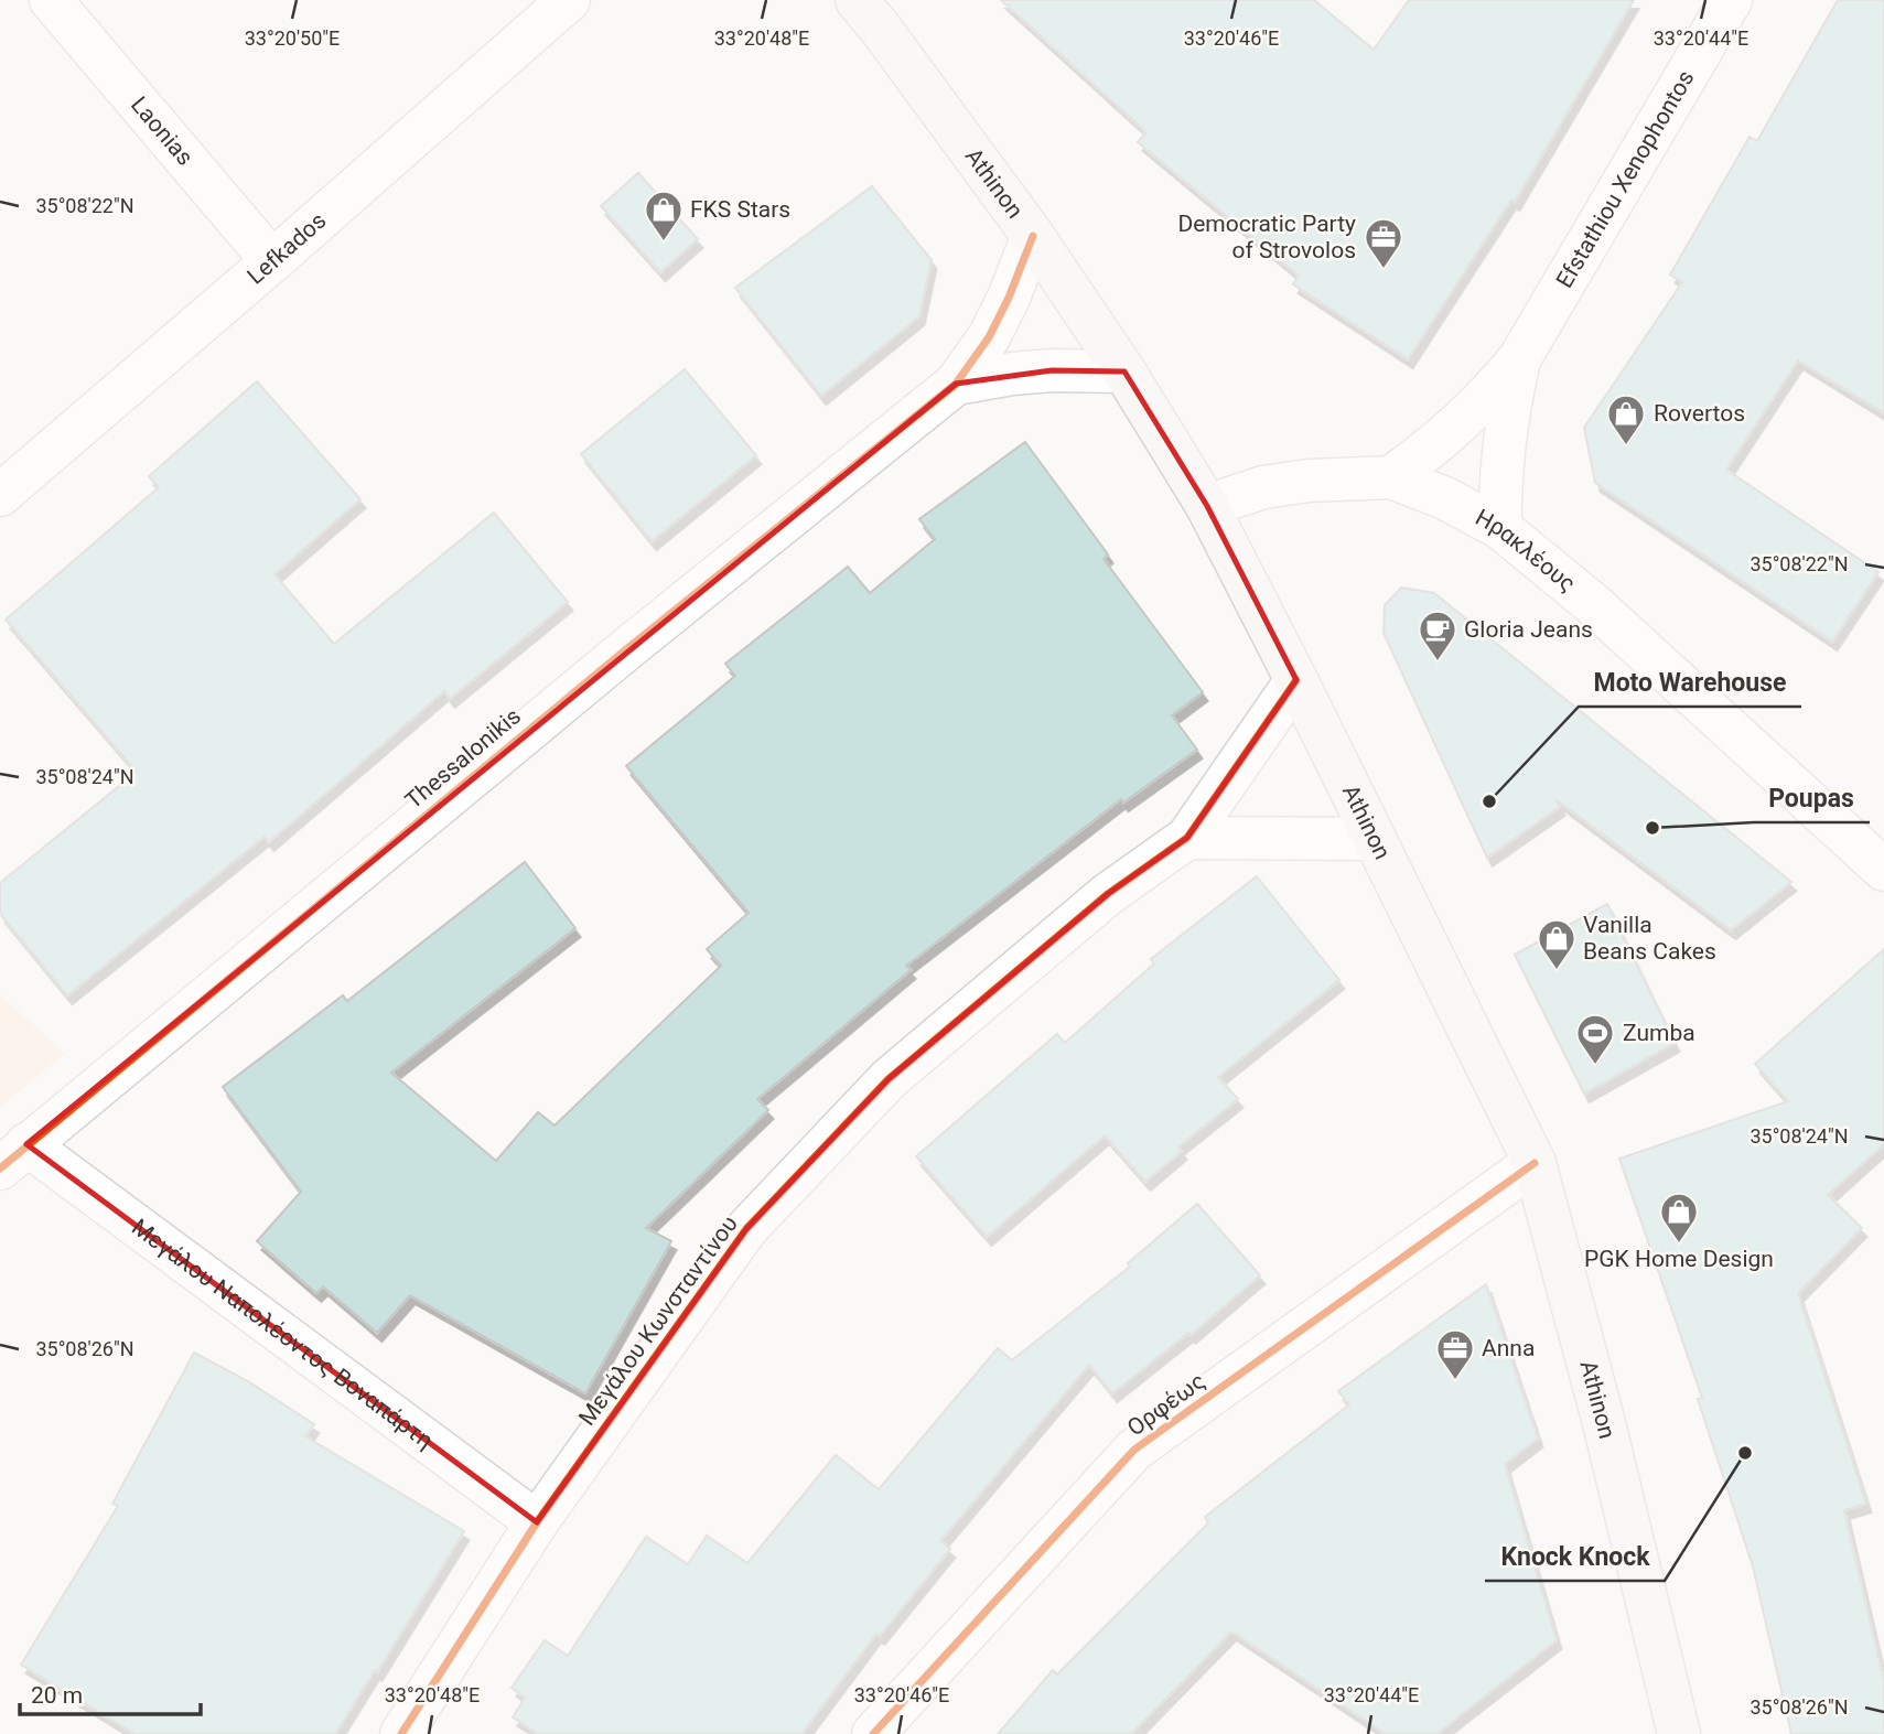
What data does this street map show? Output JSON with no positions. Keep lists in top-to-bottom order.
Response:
{
  "streets": {
    "main road": ["Athinon"],
    "street": [
      "Laonias",
      "Efstathiou Xenophontos",
      "Lefkados",
      "Ηρακλέους",
      "Thessalonikis",
      "Μεγάλου Κωνσταντίνου",
      "Μεγάλου Ναπολέοντος Βοναπάρτη",
      "Ορφέως"
    ]
  },
  "crossings": [
    ["Laonias", "Lefkados"],
    ["Efstathiou Xenophontos", "Ηρακλέους"],
    ["Athinon", "Ηρακλέους"],
    ["Athinon", "Μεγάλου Κωνσταντίνου"],
    ["Athinon", "Ορφέως"],
    ["Thessalonikis", "Μεγάλου Ναπολέοντος Βοναπάρτη"],
    ["Μεγάλου Κωνσταντίνου", "Μεγάλου Ναπολέοντος Βοναπάρτη"]
  ],
  "places": {
    "shop": [
      "FKS Stars",
      "Rovertos",
      "Vanilla Beans Cakes",
      "PGK Home Design"
    ],
    "office": ["Democratic Party of Strovolos", "Anna"],
    "cafe": ["Gloria Jeans"],
    "other": ["Moto Warehouse", "Poupas", "Knock Knock"],
    "sports": ["Zumba"]
  },
  "scale_bar": "20 m",
  "coordinates": [
    "33°20'50\"E",
    "33°20'48\"E",
    "33°20'46\"E",
    "33°20'44\"E",
    "35°08'22\"N",
    "35°08'24\"N",
    "35°08'26\"N"
  ]
}
